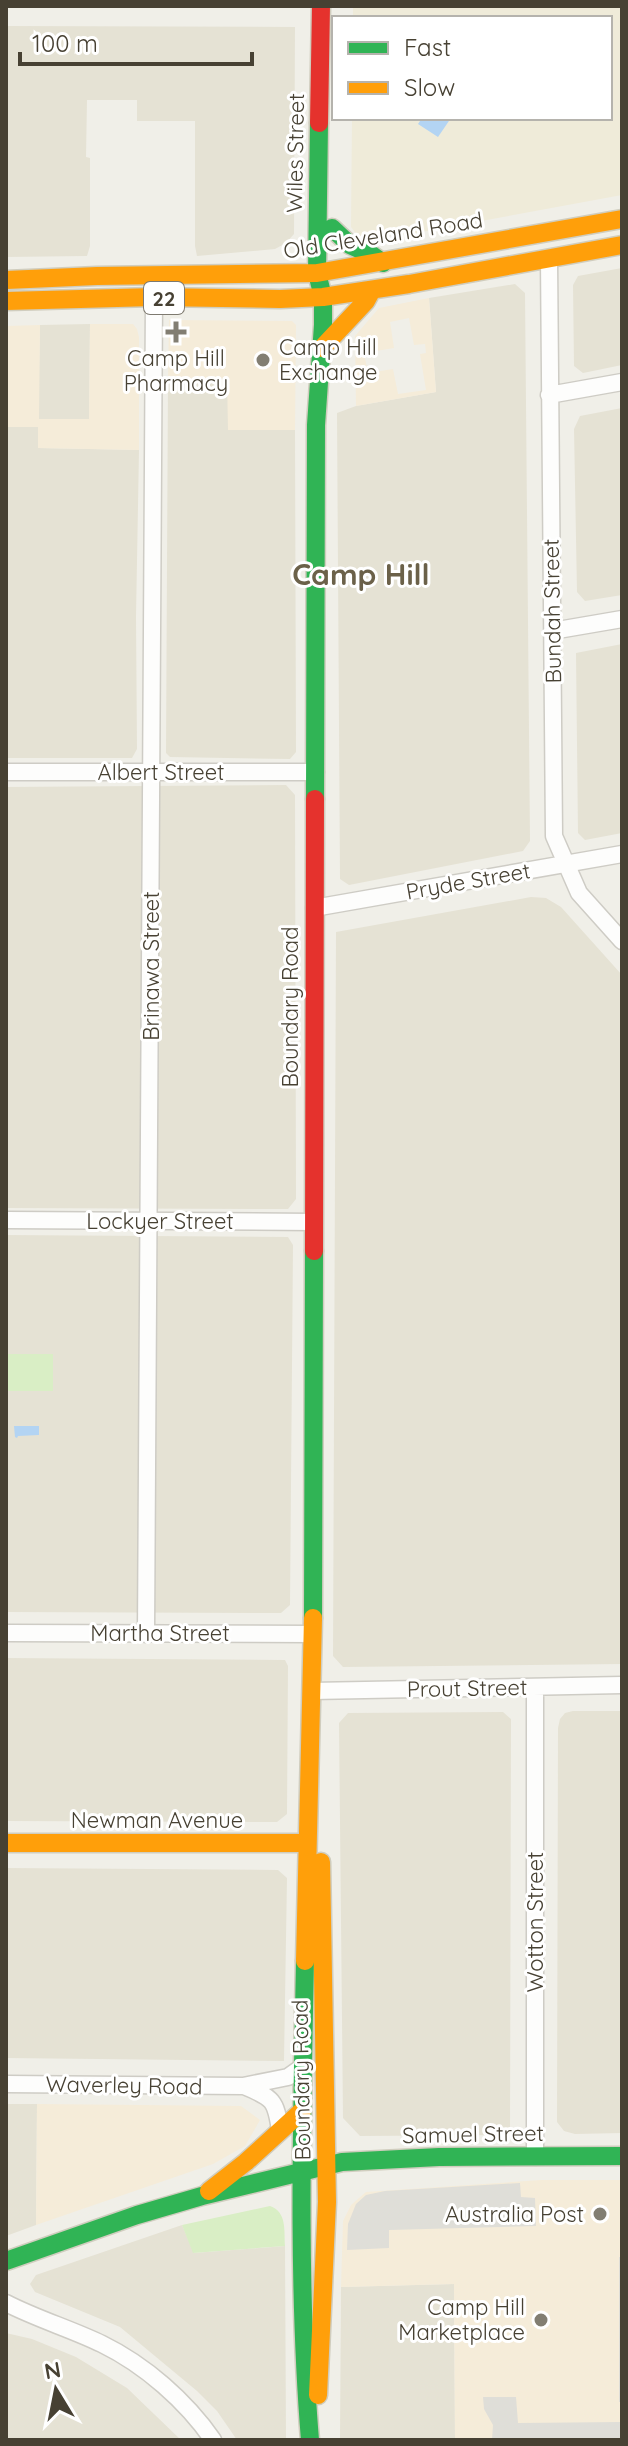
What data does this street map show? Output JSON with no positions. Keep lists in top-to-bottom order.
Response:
{
  "streets": {
    "main road": [
      "Wiles Street",
      "Old Cleveland Road",
      "22",
      "Boundary Road",
      "Newman Avenue",
      "Samuel Street"
    ],
    "street": [
      "Bundah Street",
      "Albert Street",
      "Pryde Street",
      "Brinawa Street",
      "Lockyer Street",
      "Martha Street",
      "Prout Street",
      "Wotton Street",
      "Waverley Road"
    ]
  },
  "crossings": [
    ["Wiles Street", "Old Cleveland Road"],
    ["Wiles Street", "22"],
    ["Wiles Street", "Boundary Road"],
    ["22", "Bundah Street"],
    ["22", "Brinawa Street"],
    ["22", "Boundary Road"],
    ["Bundah Street", "Pryde Street"],
    ["Albert Street", "Brinawa Street"],
    ["Albert Street", "Boundary Road"],
    ["Pryde Street", "Boundary Road"],
    ["Brinawa Street", "Lockyer Street"],
    ["Brinawa Street", "Martha Street"],
    ["Boundary Road", "Lockyer Street"],
    ["Boundary Road", "Martha Street"],
    ["Boundary Road", "Prout Street"],
    ["Boundary Road", "Newman Avenue"],
    ["Boundary Road", "Waverley Road"],
    ["Boundary Road", "Samuel Street"],
    ["Prout Street", "Wotton Street"],
    ["Wotton Street", "Samuel Street"]
  ],
  "districts": ["Camp Hill"],
  "places": {
    "health": ["Camp Hill Pharmacy"],
    "other": ["Camp Hill Exchange", "Australia Post", "Camp Hill Marketplace"]
  },
  "legend": ["Fast", "Slow"],
  "scale_bar": "100 m",
  "north": "top"
}
